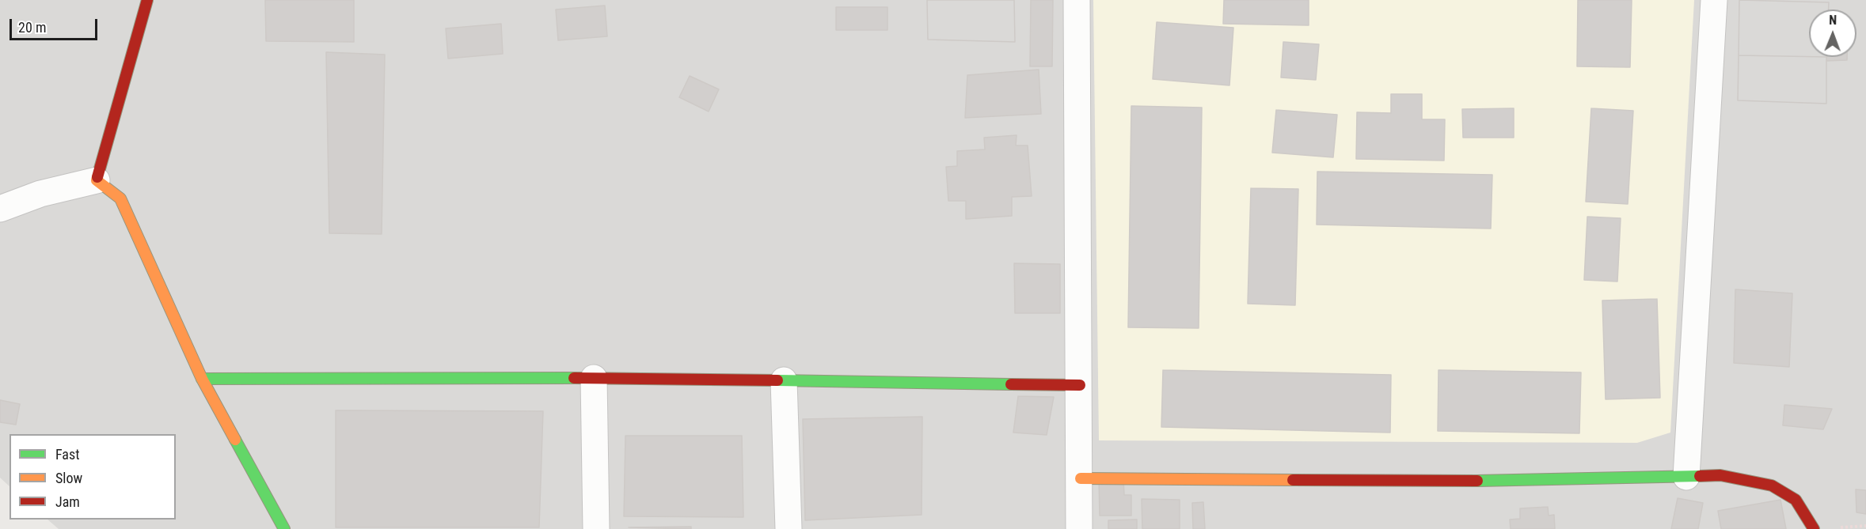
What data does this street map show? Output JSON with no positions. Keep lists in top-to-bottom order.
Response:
{
  "legend": ["Fast", "Slow", "Jam"],
  "scale_bar": "20 m",
  "north": "top"
}
